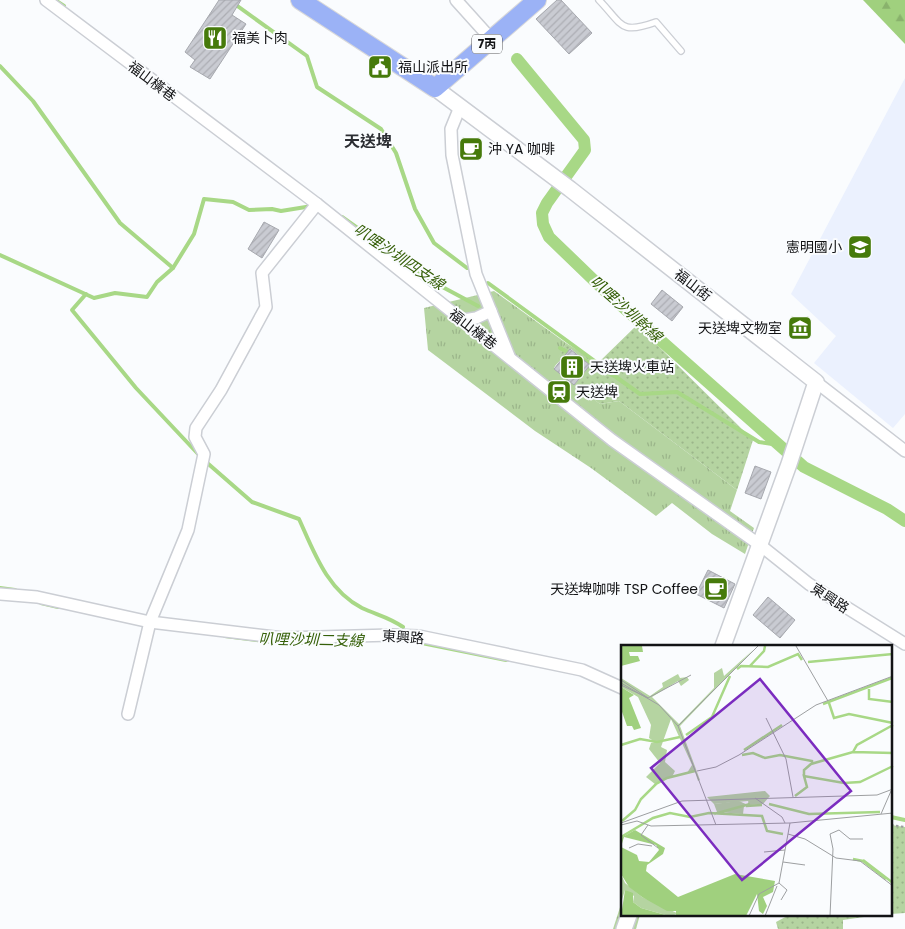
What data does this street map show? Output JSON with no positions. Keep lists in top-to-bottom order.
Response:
{
  "streets": {
    "main road": ["7丙"],
    "street": ["福山橫巷", "福山街", "東興路"]
  },
  "crossings": [
    ["福山橫巷", "東興路"]
  ],
  "districts": ["天送埤"],
  "water": ["叭哩沙圳四支線", "叭哩沙圳幹線", "叭哩沙圳二支線"],
  "places": {
    "restaurant": ["福美卜肉"],
    "public building": ["福山派出所"],
    "cafe": ["沖 YA 咖啡", "天送埤咖啡 TSP Coffee"],
    "school or university": ["憲明國小"],
    "museum": ["天送埤文物室"],
    "building": ["天送埤火車站"],
    "station": ["天送埤"]
  }
}
